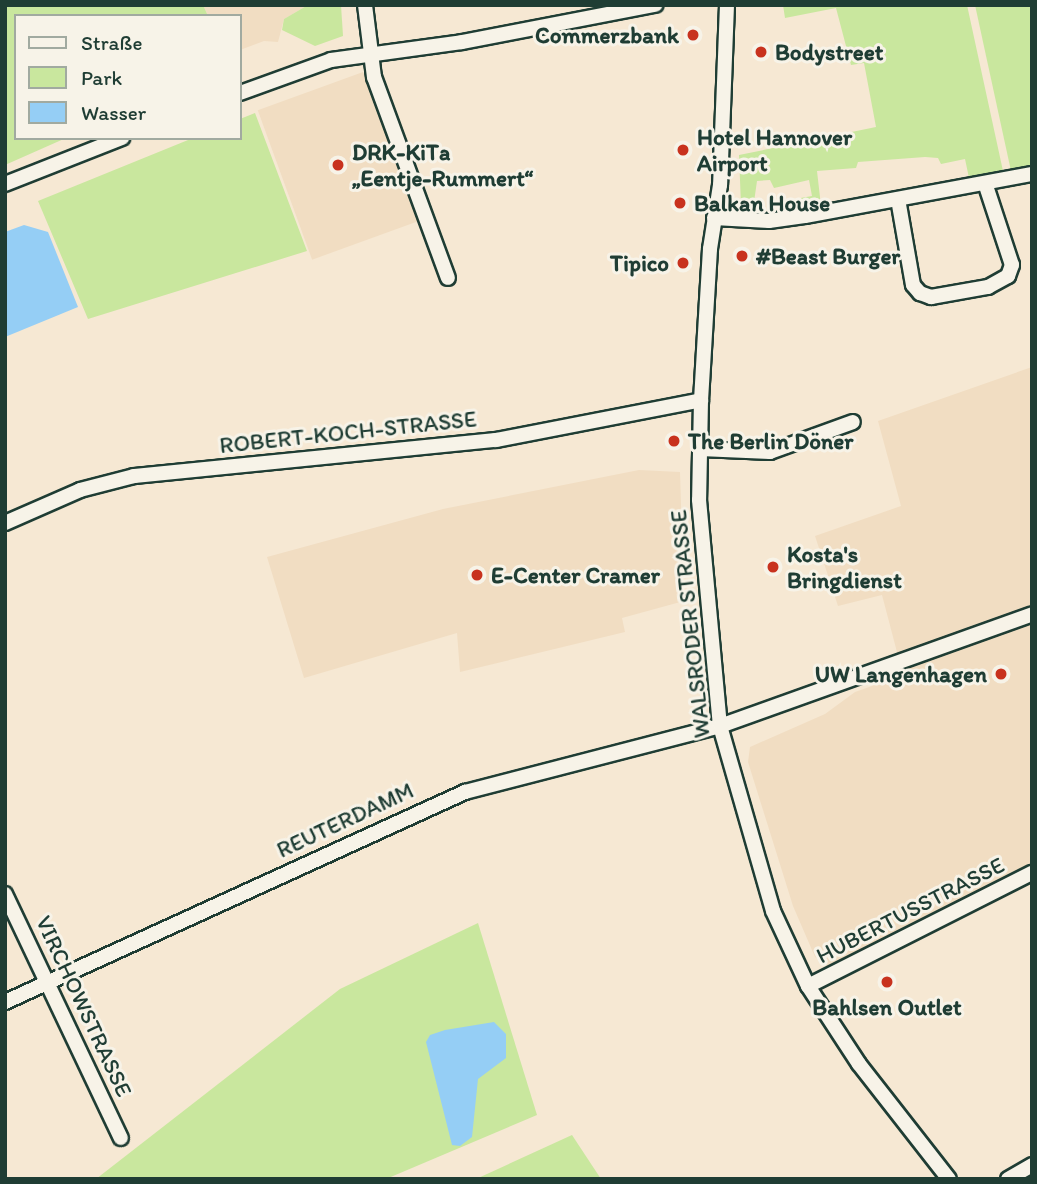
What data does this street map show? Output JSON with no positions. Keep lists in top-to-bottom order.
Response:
{
  "streets": {
    "street": [
      "ROBERT-KOCH-STRASSE",
      "WALSRODER STRASSE",
      "REUTERDAMM",
      "HUBERTUSSTRASSE",
      "VIRCHOWSTRASSE"
    ]
  },
  "crossings": [
    ["ROBERT-KOCH-STRASSE", "WALSRODER STRASSE"],
    ["WALSRODER STRASSE", "REUTERDAMM"],
    ["WALSRODER STRASSE", "HUBERTUSSTRASSE"],
    ["REUTERDAMM", "VIRCHOWSTRASSE"]
  ],
  "places": [
    "Commerzbank",
    "Bodystreet",
    "Hotel Hannover Airport",
    "DRK-KiTa „Eentje-Rummert“",
    "Balkan House",
    "#Beast Burger",
    "Tipico",
    "The Berlin Döner",
    "Kosta's Bringdienst",
    "E-Center Cramer",
    "UW Langenhagen",
    "Bahlsen Outlet"
  ],
  "legend": ["Straße", "Park", "Wasser"]
}
